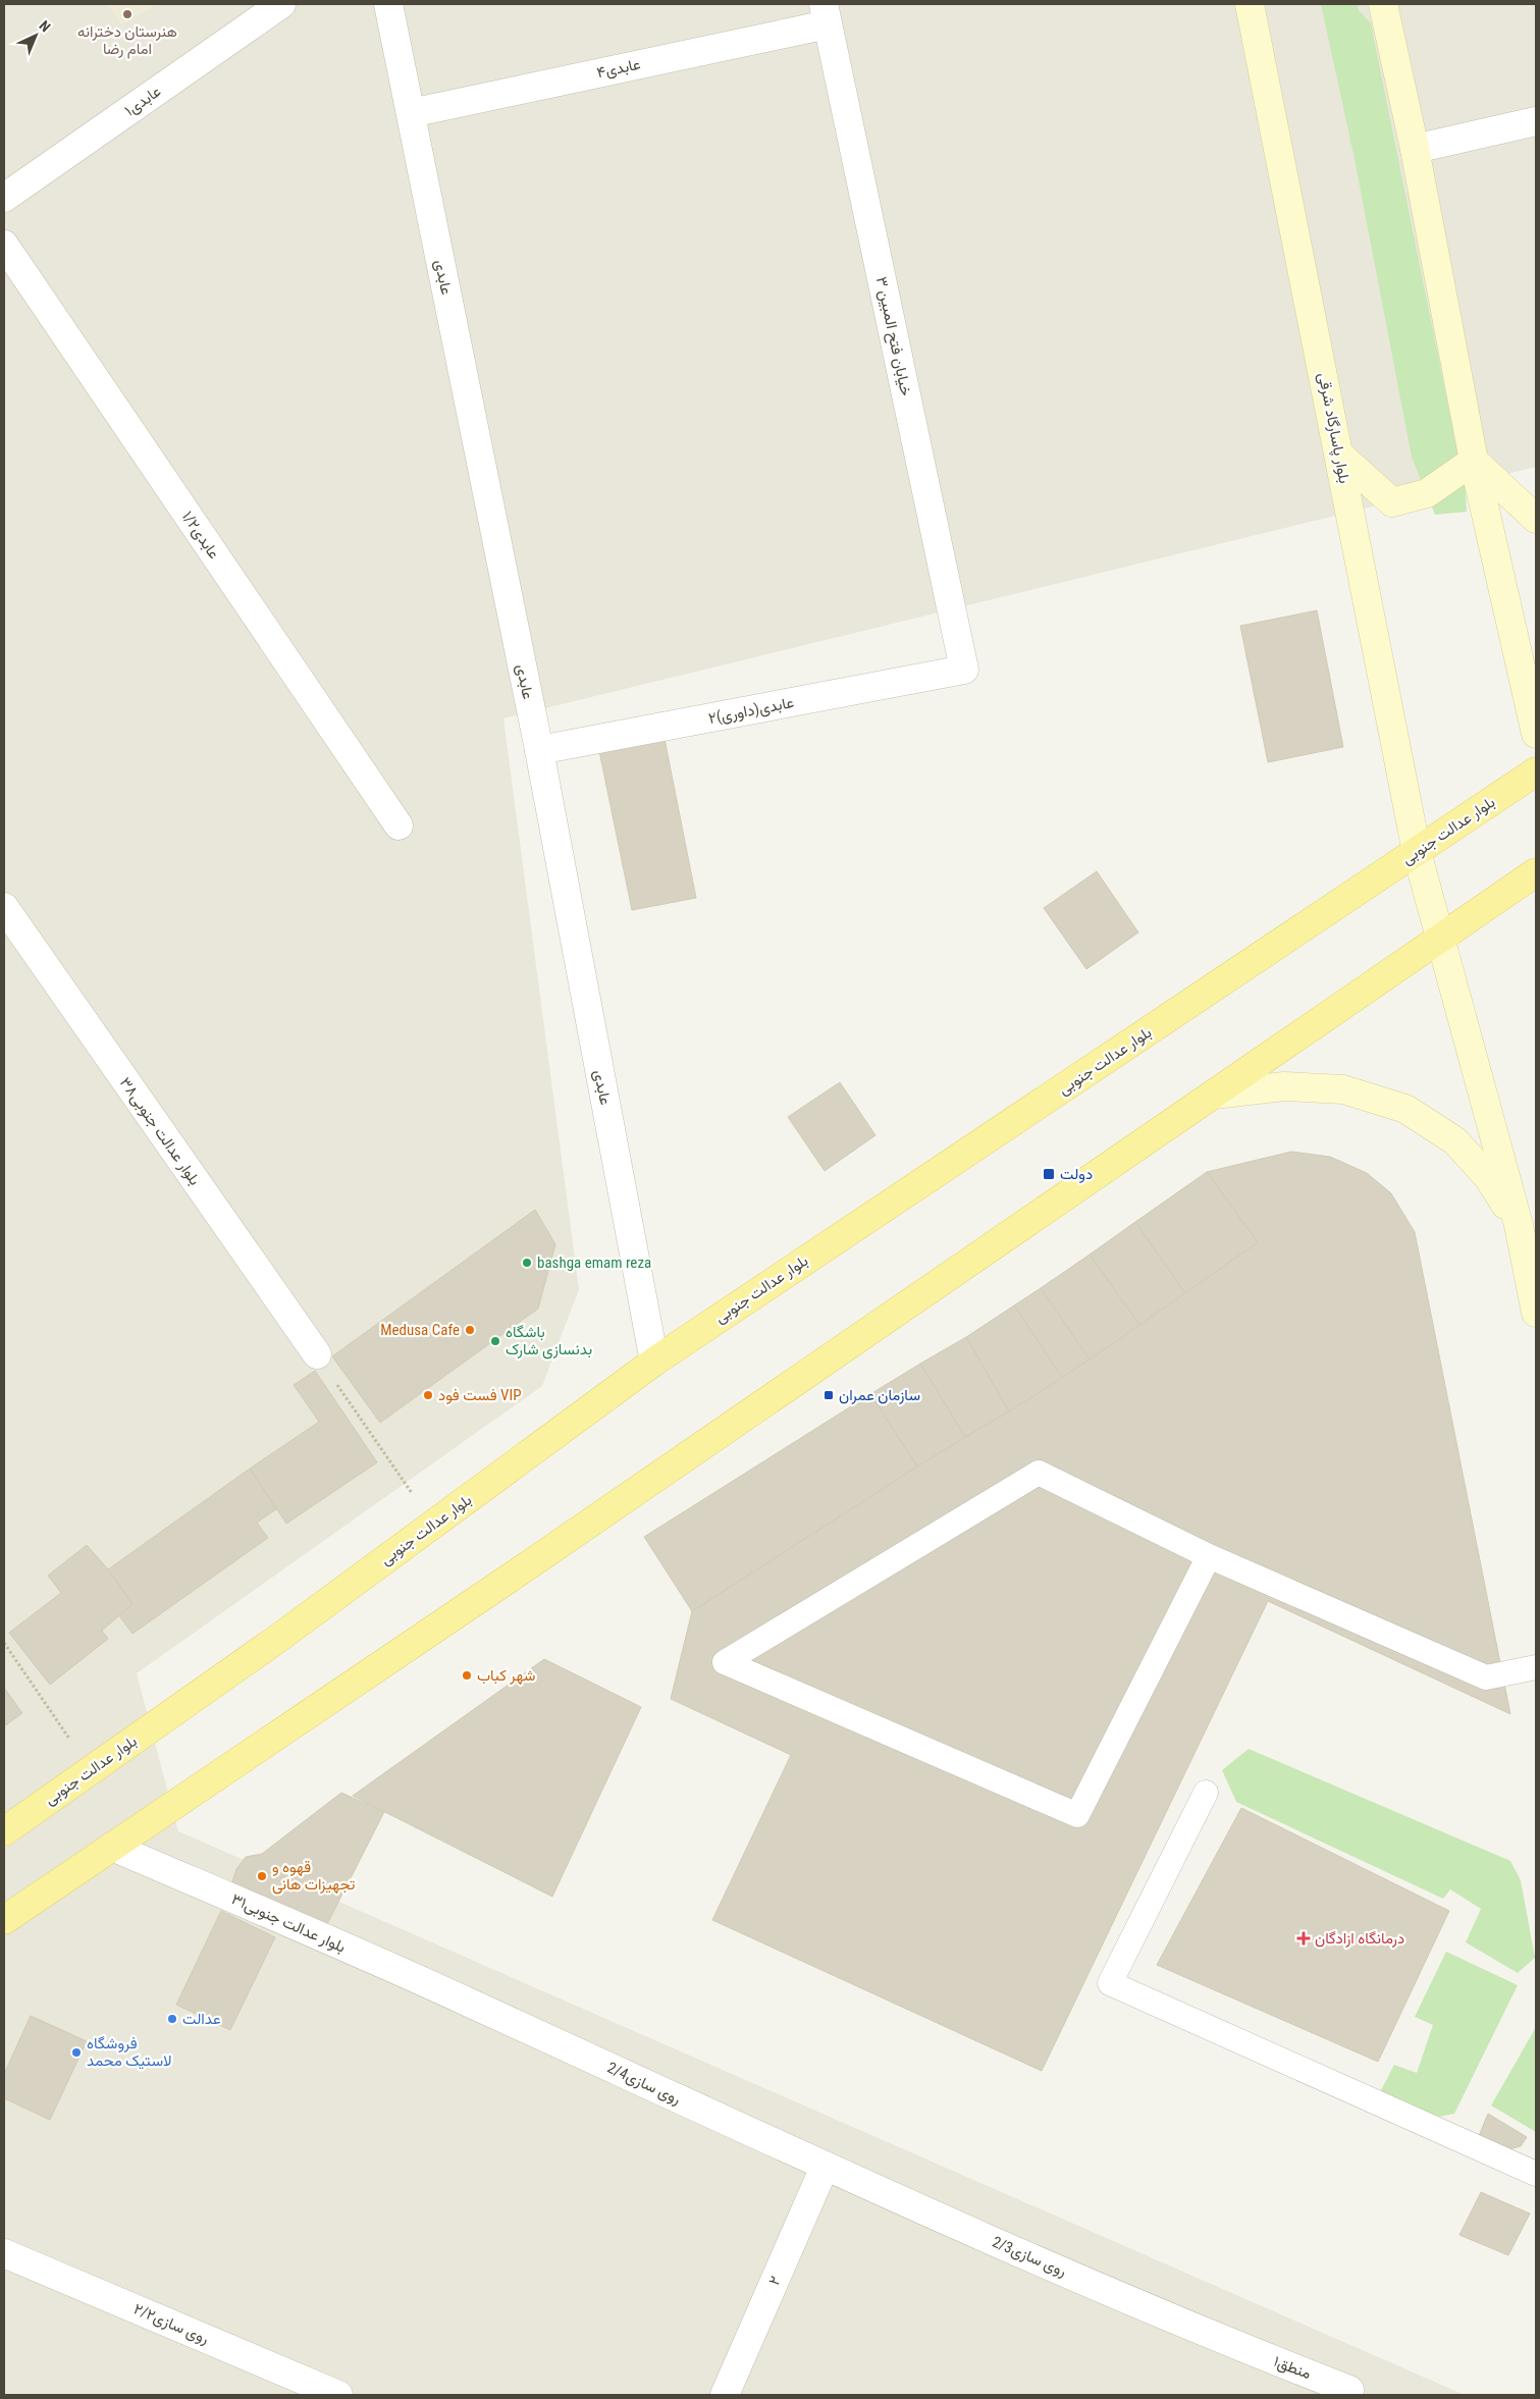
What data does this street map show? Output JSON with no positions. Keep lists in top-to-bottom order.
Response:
{
  "streets": {
    "main road": ["بلوار پاسارگاد شرقی", "بلوار عدالت جنوبی"],
    "street": [
      "عابدی۴",
      "عابدی۱",
      "عابدی",
      "خیابان فتح المبین ۳",
      "عابدی۱/۲",
      "۲عابدی(داوری)",
      "بلوار عدالت جنوبی۳۸",
      "بلوار عدالت جنوبی۳۱",
      "روی سازی2/4",
      "روی سازی2/3",
      "۲",
      "روی سازی۲/۲",
      "منطق۱"
    ]
  },
  "crossings": [
    ["عابدی۴", "عابدی"],
    ["عابدی۴", "خیابان فتح المبین ۳"],
    ["عابدی", "۲عابدی(داوری)"],
    ["عابدی", "بلوار عدالت جنوبی"],
    ["خیابان فتح المبین ۳", "۲عابدی(داوری)"],
    ["بلوار پاسارگاد شرقی", "بلوار عدالت جنوبی"],
    ["بلوار عدالت جنوبی۳۱", "روی سازی2/4"],
    ["روی سازی2/4", "روی سازی2/3"],
    ["روی سازی2/4", "۲"],
    ["روی سازی2/3", "۲"],
    ["روی سازی2/3", "منطق۱"]
  ],
  "places": {
    "other": [
      "هنرستان دخترانه امام رضا",
      "bashga emam reza",
      "Medusa Cafe",
      "باشگاه بدنسازی شارک",
      "فست فود VIP",
      "شهر کباب",
      "قهوه و تجهیزات هانی",
      "عدالت",
      "فروشگاه لاستیک محمد"
    ],
    "transit": ["دولت", "سازمان عمران"],
    "health": ["درمانگاه ازادگان"]
  },
  "north": "top right"
}
